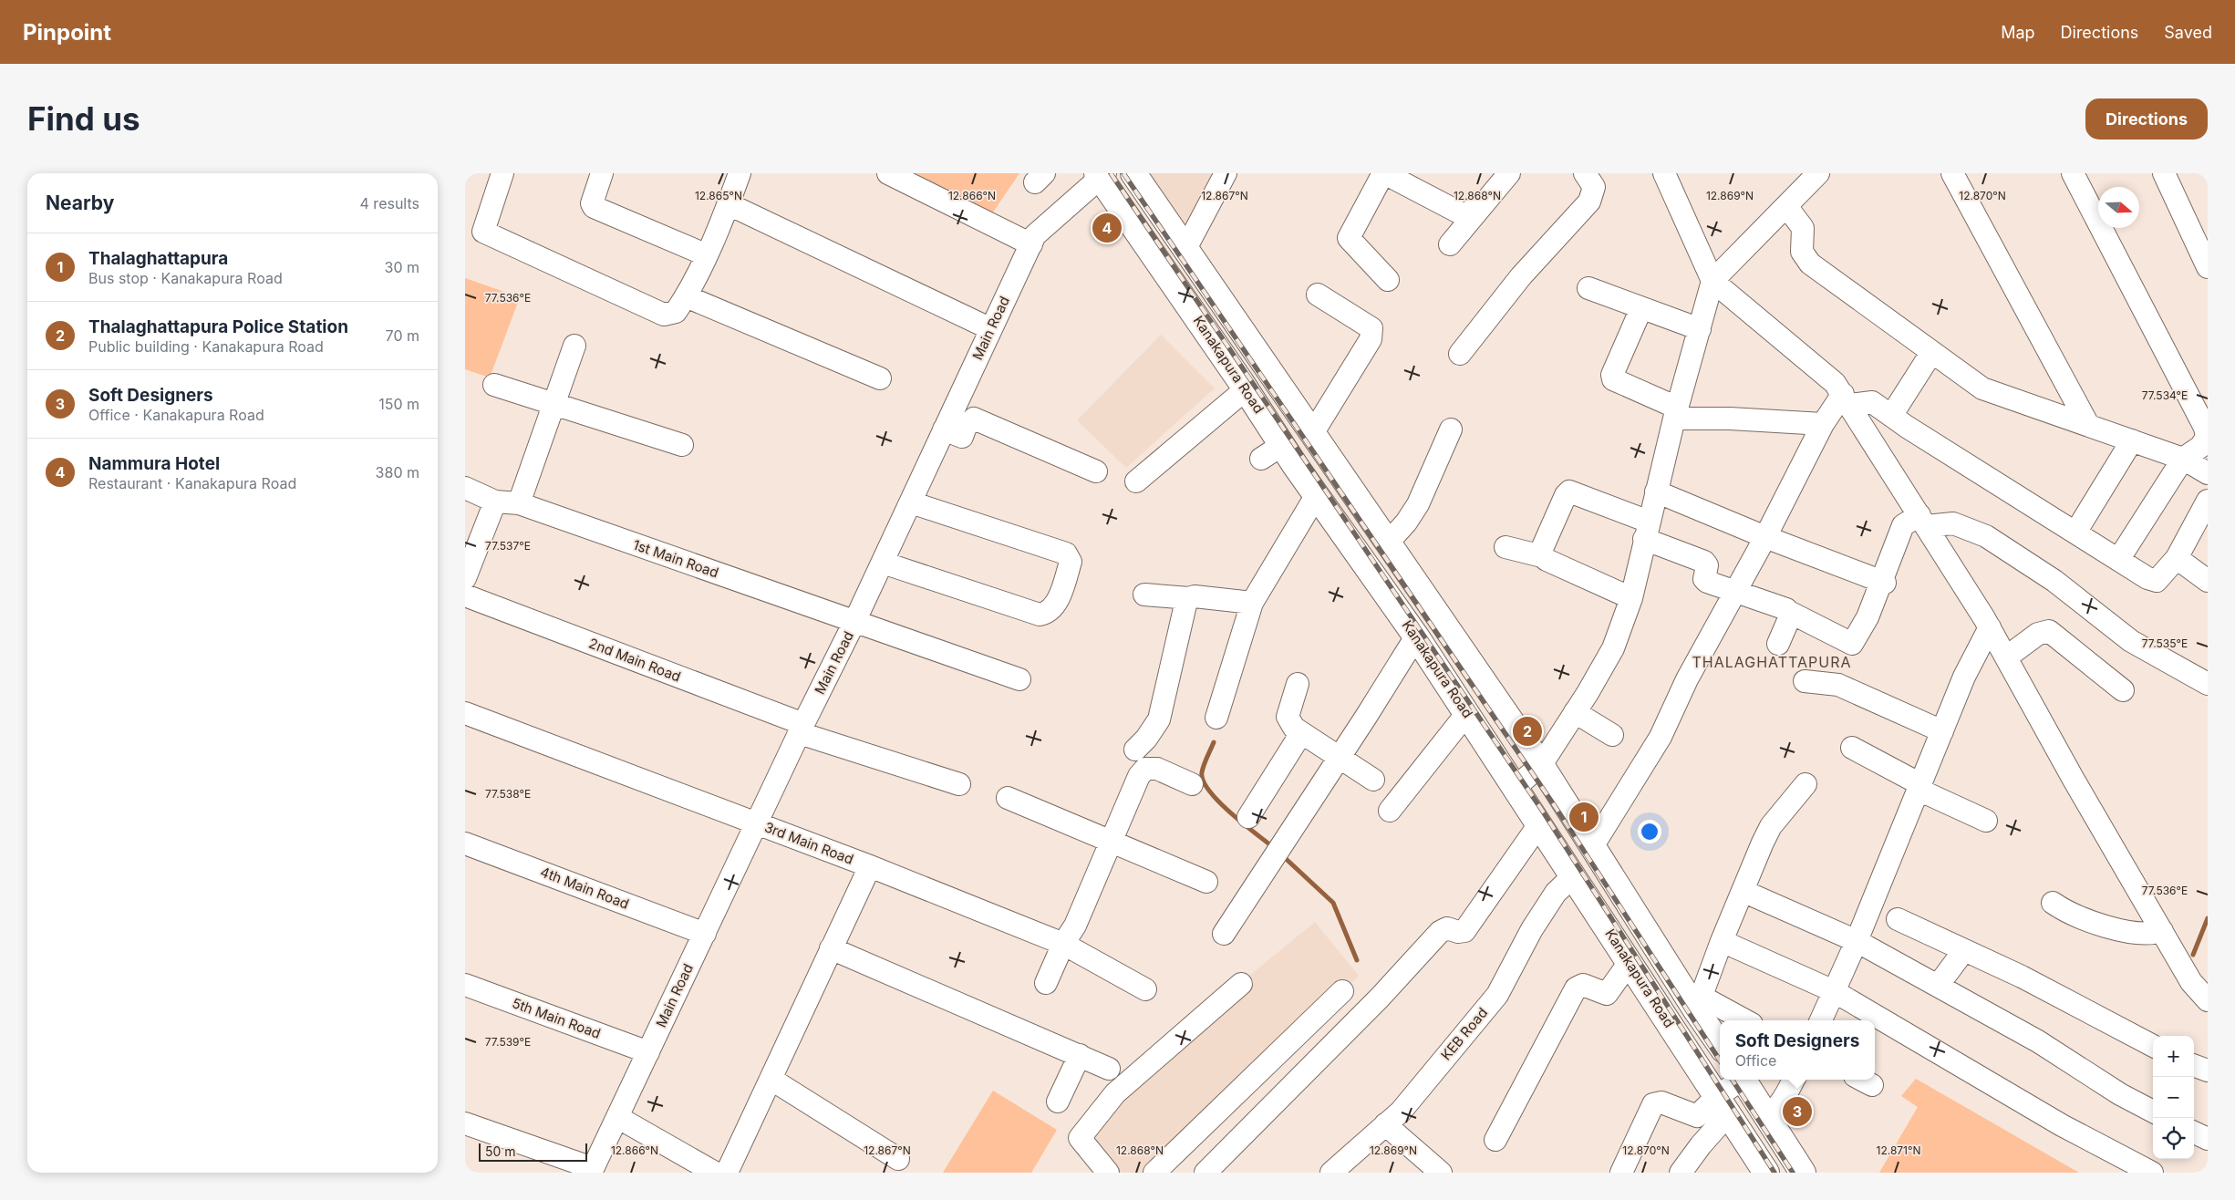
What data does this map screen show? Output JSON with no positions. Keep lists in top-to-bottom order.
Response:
{
  "streets": {
    "highway": ["Kanakapura Road"],
    "street": [
      "Main Road",
      "1st Main Road",
      "2nd Main Road",
      "3rd Main Road",
      "4th Main Road",
      "5th Main Road",
      "KEB Road"
    ]
  },
  "crossings": [
    ["Main Road", "Kanakapura Road"],
    ["Main Road", "1st Main Road"],
    ["Main Road", "2nd Main Road"],
    ["Main Road", "3rd Main Road"],
    ["Main Road", "4th Main Road"],
    ["Main Road", "5th Main Road"],
    ["Kanakapura Road", "KEB Road"]
  ],
  "districts": ["THALAGHATTAPURA"],
  "scale_bar": "50 m",
  "north": "right",
  "page": {
    "header": "Pinpoint",
    "nav": ["Map", "Directions", "Saved"],
    "buttons": "Directions",
    "title": "Find us",
    "heading": ["Nearby", "4 results"],
    "pins": [
      "4",
      "2",
      "1",
      "3"
    ],
    "list": [
      {
        "mark": "1",
        "name": "Thalaghattapura",
        "note": "Bus stop · Kanakapura Road",
        "value": "30 m"
      },
      {
        "mark": "2",
        "name": "Thalaghattapura Police Station",
        "note": "Public building · Kanakapura Road",
        "value": "70 m"
      },
      {
        "mark": "3",
        "name": "Soft Designers",
        "note": "Office · Kanakapura Road",
        "value": "150 m"
      },
      {
        "mark": "4",
        "name": "Nammura Hotel",
        "note": "Restaurant · Kanakapura Road",
        "value": "380 m"
      }
    ],
    "popup": ["Soft Designers", "Office"],
    "map_buttons": ["+", "−"],
    "scale": "50 m"
  },
  "coordinates": [
    "12.865°N",
    "12.866°N",
    "12.867°N",
    "12.868°N",
    "12.869°N",
    "12.870°N",
    "77.536°E",
    "77.534°E",
    "77.537°E",
    "77.535°E",
    "77.538°E",
    "77.539°E",
    "12.871°N"
  ]
}
